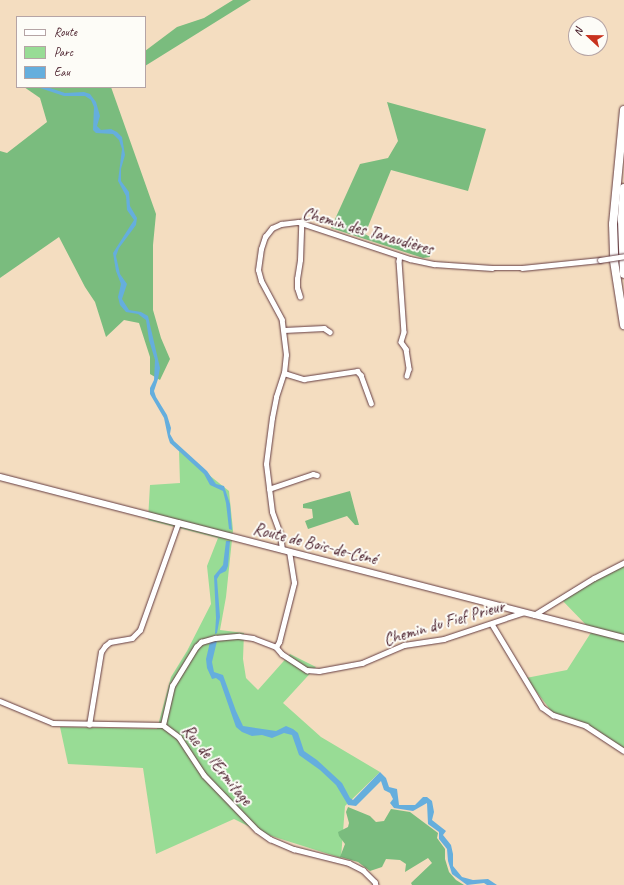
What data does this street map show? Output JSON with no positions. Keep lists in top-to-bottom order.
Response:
{
  "streets": {
    "street": [
      "Chemin des Taraudières",
      "Route de Bois-de-Céné",
      "Chemin du Fief Prieur",
      "Rue de l'Ermitage"
    ]
  },
  "crossings": [
    ["Chemin des Taraudières", "Route de Bois-de-Céné"],
    ["Chemin des Taraudières", "Chemin du Fief Prieur"],
    ["Route de Bois-de-Céné", "Chemin du Fief Prieur"],
    ["Chemin du Fief Prieur", "Rue de l'Ermitage"]
  ],
  "legend": ["Route", "Parc", "Eau"],
  "north": "left"
}
